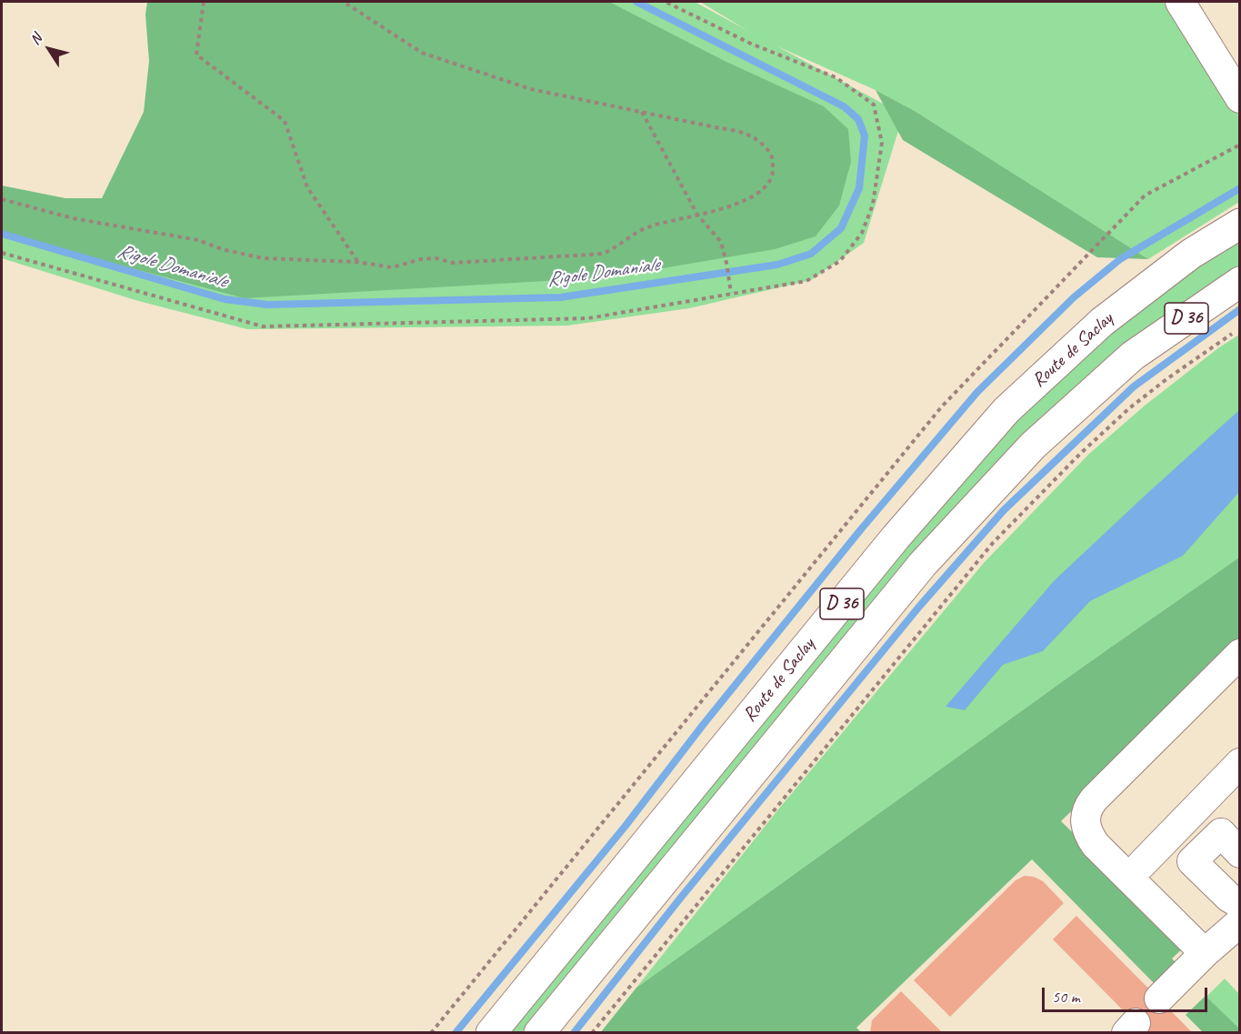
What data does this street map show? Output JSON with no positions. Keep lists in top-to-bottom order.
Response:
{
  "streets": {
    "main road": ["D 36", "Route de Saclay"]
  },
  "water": ["Rigole Domaniale"],
  "scale_bar": "50 m",
  "north": "top left"
}
